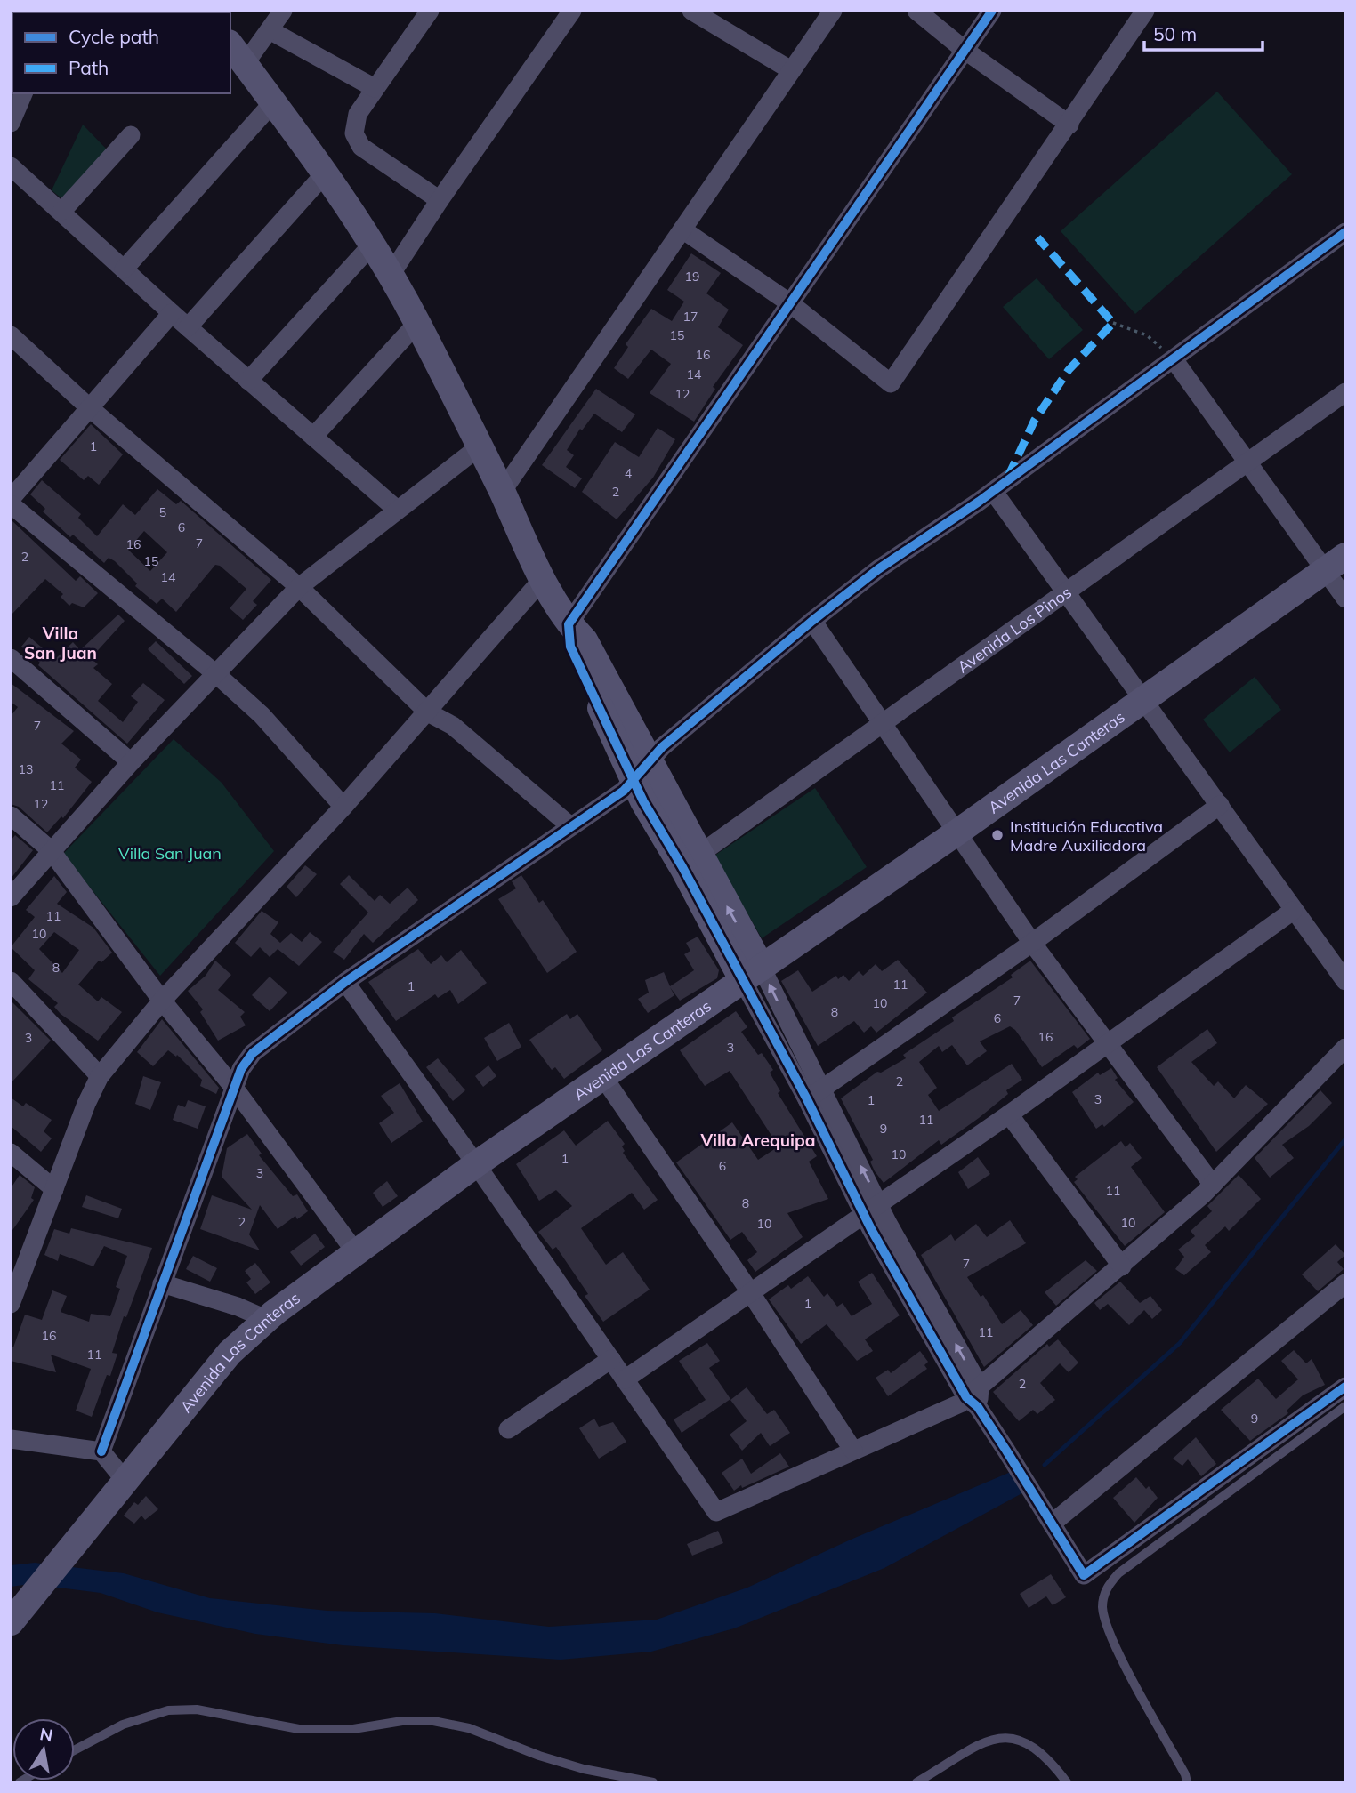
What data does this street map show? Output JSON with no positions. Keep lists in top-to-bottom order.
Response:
{
  "streets": {
    "street": ["Avenida Los Pinos", "Avenida Las Canteras"]
  },
  "districts": ["Villa San Juan", "Villa Arequipa"],
  "parks": ["Villa San Juan"],
  "places": ["Institución Educativa Madre Auxiliadora"],
  "house_numbers": [
    "19",
    "17",
    "15",
    "16",
    "14",
    "12",
    "1",
    "4",
    "2",
    "5",
    "6",
    "7",
    "16",
    "2",
    "15",
    "14",
    "7",
    "13",
    "11",
    "12",
    "11",
    "10",
    "8",
    "11",
    "1",
    "7",
    "10",
    "8",
    "6",
    "16",
    "3",
    "3",
    "2",
    "3",
    "1",
    "11",
    "9",
    "10",
    "1",
    "6",
    "3",
    "11",
    "8",
    "2",
    "10",
    "10",
    "7",
    "1",
    "11",
    "16",
    "11",
    "2",
    "9"
  ],
  "legend": ["Cycle path", "Path"],
  "scale_bar": "50 m",
  "north": "top"
}
